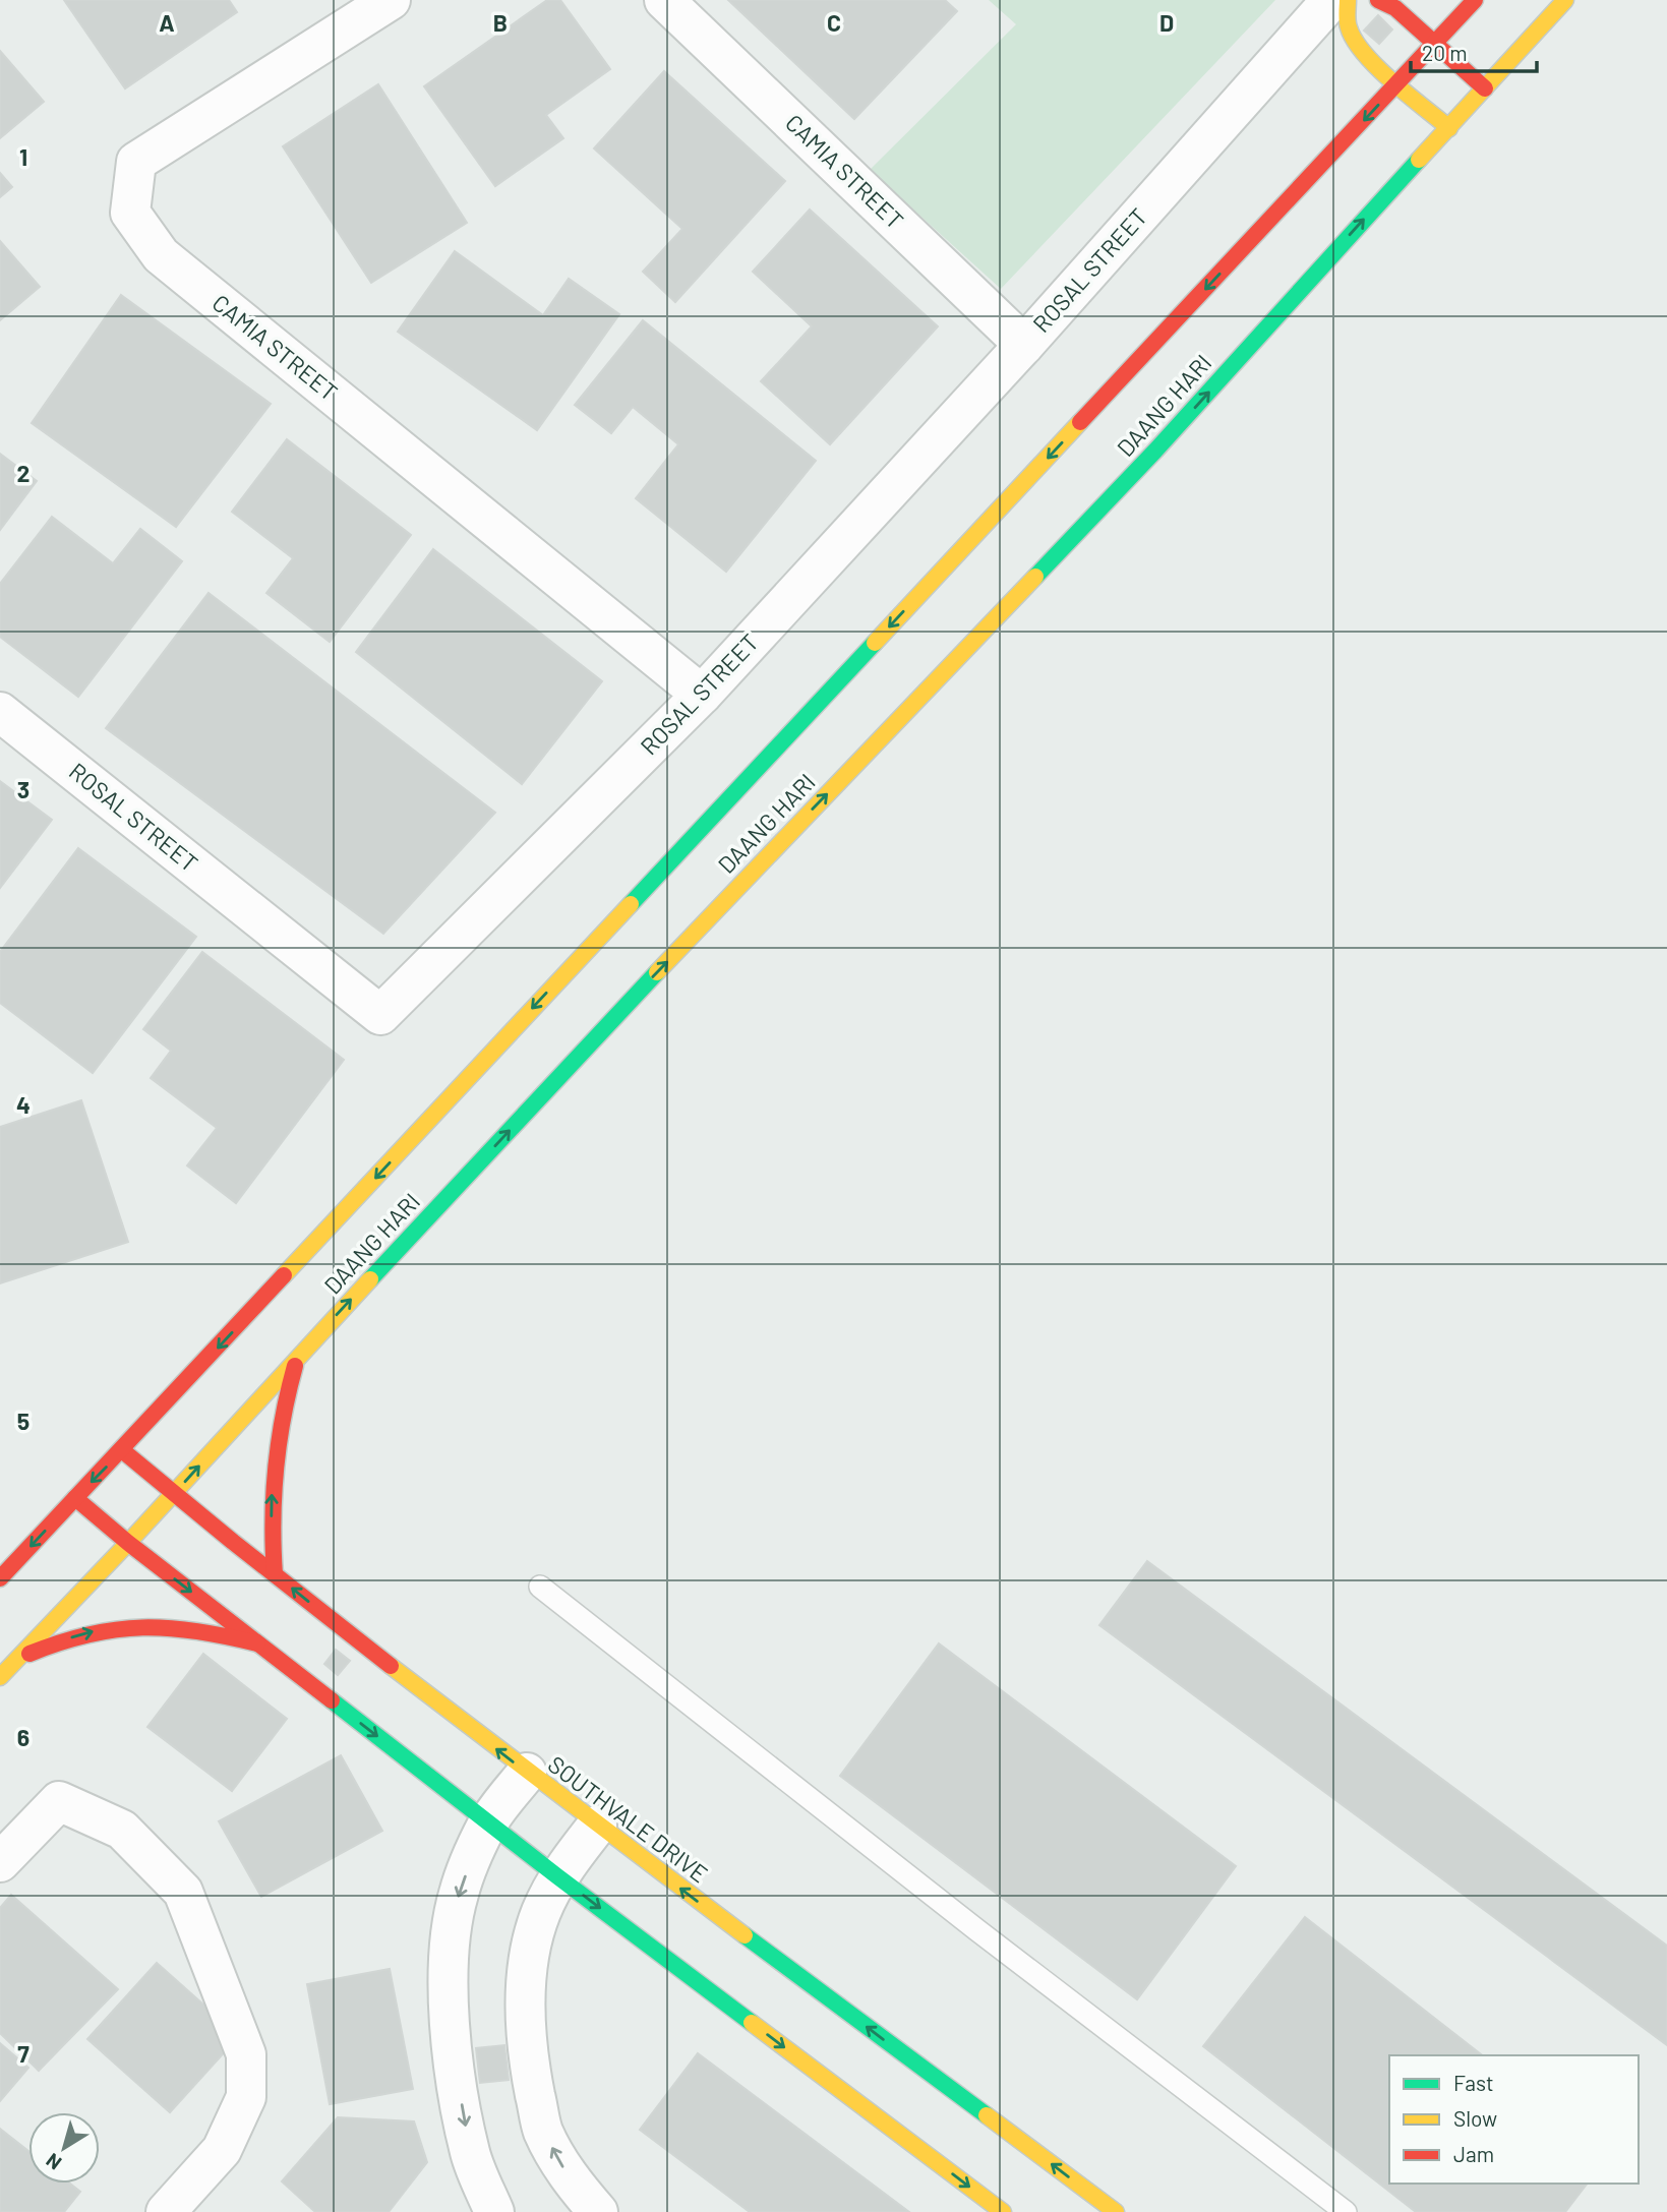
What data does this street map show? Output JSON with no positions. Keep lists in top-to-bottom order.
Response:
{
  "streets": {
    "main road": ["DAANG HARI", "SOUTHVALE DRIVE"],
    "street": ["CAMIA STREET", "ROSAL STREET"]
  },
  "crossings": [
    ["CAMIA STREET", "ROSAL STREET"],
    ["DAANG HARI", "SOUTHVALE DRIVE"]
  ],
  "legend": ["Fast", "Slow", "Jam"],
  "scale_bar": "20 m",
  "north": "bottom left",
  "grid": {
    "columns": [
      "A",
      "B",
      "C",
      "D"
    ],
    "rows": [
      "1",
      "2",
      "3",
      "4",
      "5",
      "6",
      "7"
    ]
  }
}
